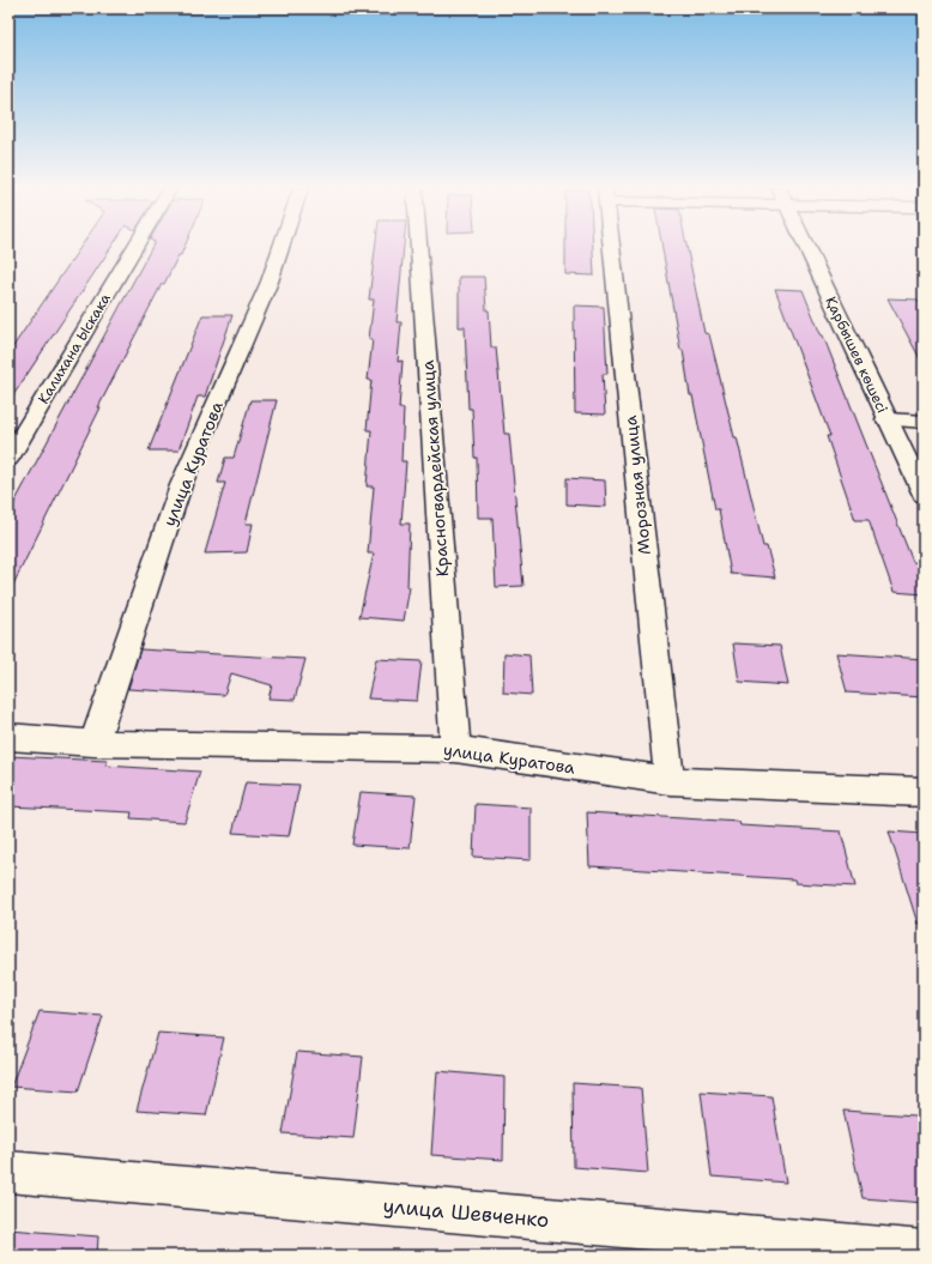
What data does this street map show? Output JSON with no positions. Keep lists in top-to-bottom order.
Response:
{
  "streets": {
    "street": [
      "Калихана Ыскака",
      "Қарбышев көшесі",
      "улица Куратова",
      "Красногвардейская улица",
      "Морозная улица",
      "улица Шевченко"
    ]
  },
  "crossings": [
    ["улица Куратова", "Красногвардейская улица"],
    ["улица Куратова", "Морозная улица"]
  ]
}
